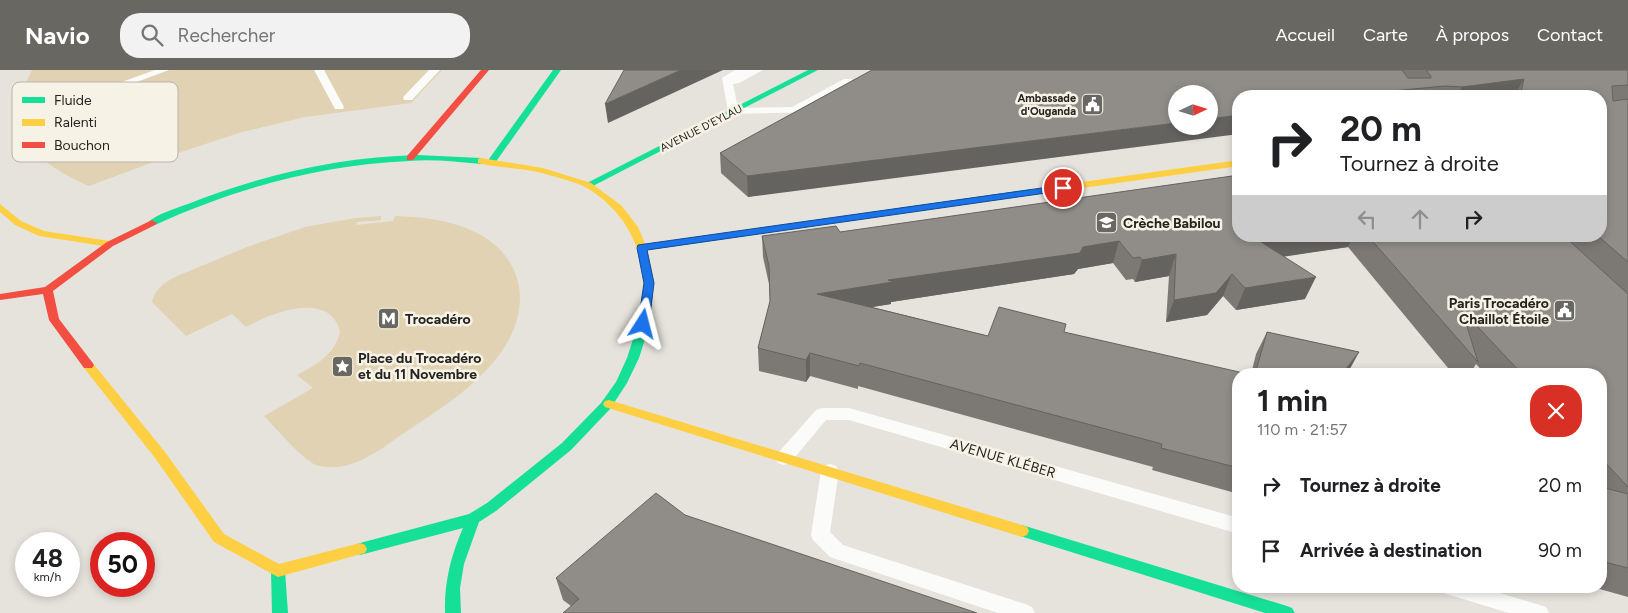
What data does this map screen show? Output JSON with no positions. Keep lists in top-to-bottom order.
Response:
{
  "streets": {
    "main road": ["AVENUE D'EYLAU"],
    "lane": ["AVENUE KLÉBER"]
  },
  "places": {
    "public building": ["Ambassade d'Ouganda", "Paris Trocadéro Chaillot Étoile"],
    "school or university": ["Crèche Babilou"],
    "metro station": ["Trocadéro"],
    "place": ["Place du Trocadéro et du 11 Novembre"]
  },
  "legend": ["Fluide", "Ralenti", "Bouchon"],
  "north": "right",
  "page": {
    "header": "Navio",
    "search": "Rechercher",
    "nav": [
      "Accueil",
      "Carte",
      "À propos",
      "Contact"
    ],
    "turn": ["20 m", "Tournez à droite"],
    "heading": ["1 min", "110 m · 21:57"],
    "list": [
      {
        "name": "Tournez à droite",
        "value": "20 m"
      },
      {
        "name": "Arrivée à destination",
        "value": "90 m"
      }
    ],
    "speed": "48 km/h",
    "limit": "50"
  }
}
